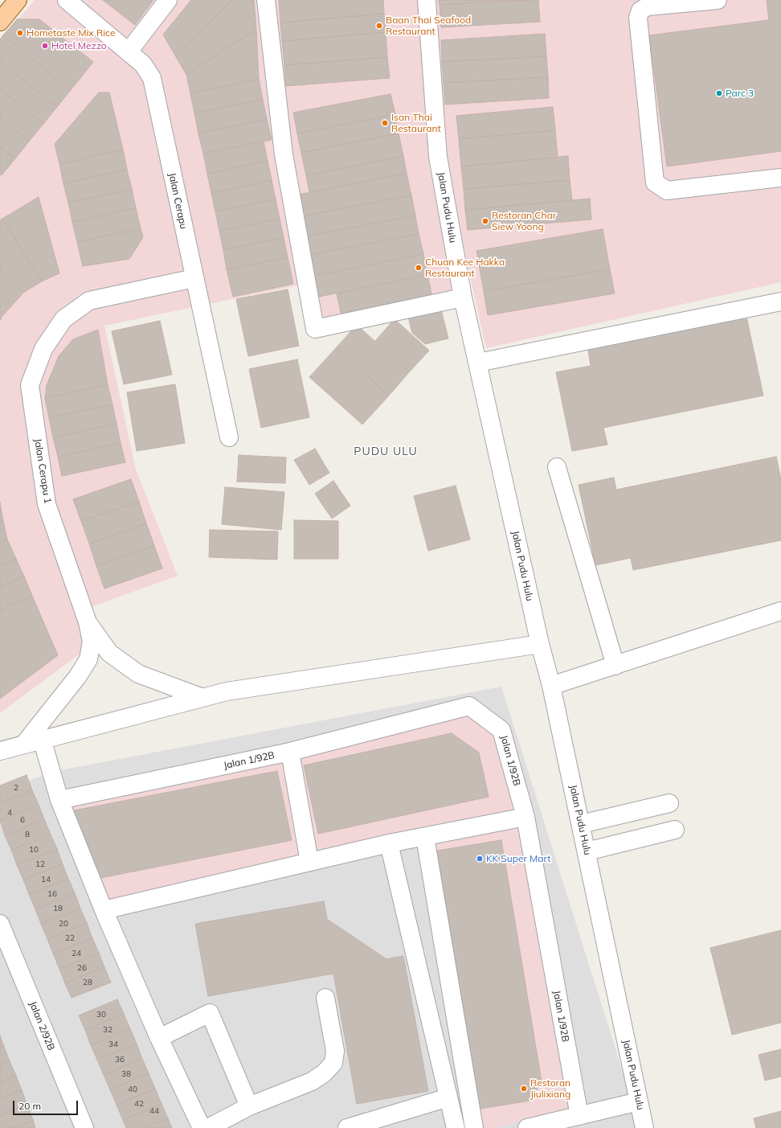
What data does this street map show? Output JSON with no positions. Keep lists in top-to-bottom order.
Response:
{
  "streets": {
    "street": [
      "Jalan Cerapu",
      "Jalan Pudu Hulu",
      "Jalan Cerapu 1",
      "Jalan 1/92B",
      "Jalan 2/92B"
    ]
  },
  "crossings": [
    ["Jalan Cerapu", "Jalan Cerapu 1"]
  ],
  "districts": ["PUDU ULU"],
  "places": [
    "Baan Thai Seafood Restaurant",
    "Hometaste Mix Rice",
    "Hotel Mezzo",
    "Parc 3",
    "Isan Thai Restaurant",
    "Restoran Char Siew Yoong",
    "Chuan Kee Hakka Restaurant",
    "KK Super Mart",
    "Restoran Jiulixiang"
  ],
  "house_numbers": [
    "2",
    "4",
    "6",
    "8",
    "10",
    "12",
    "14",
    "16",
    "18",
    "20",
    "22",
    "24",
    "26",
    "28",
    "30",
    "32",
    "34",
    "36",
    "38",
    "40",
    "42",
    "44"
  ],
  "scale_bar": "20 m"
}
